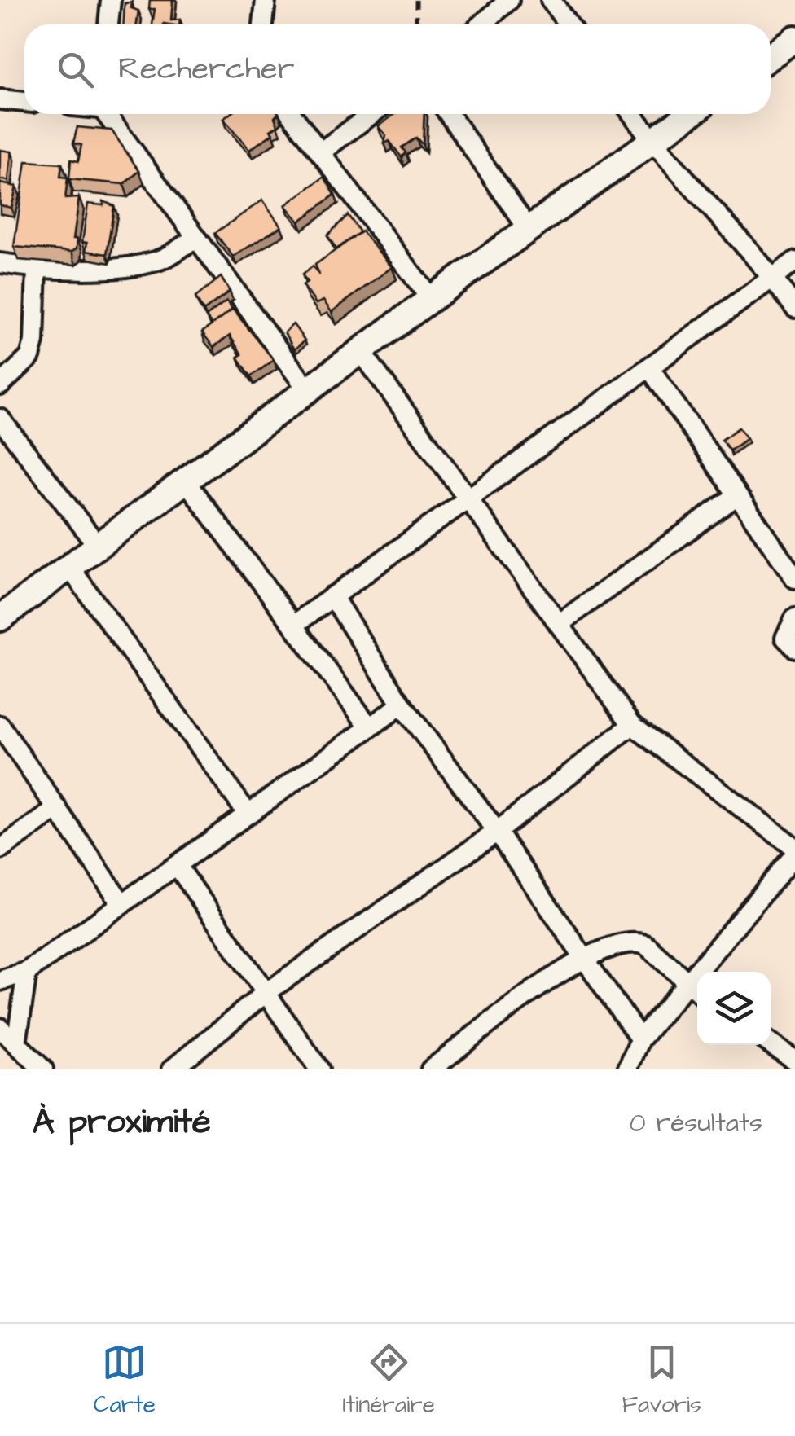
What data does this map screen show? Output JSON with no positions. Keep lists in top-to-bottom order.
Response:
{
  "page": {
    "search": "Rechercher",
    "heading": ["À proximité", "0 résultats"],
    "nav": ["Carte", "Itinéraire", "Favoris"]
  }
}
